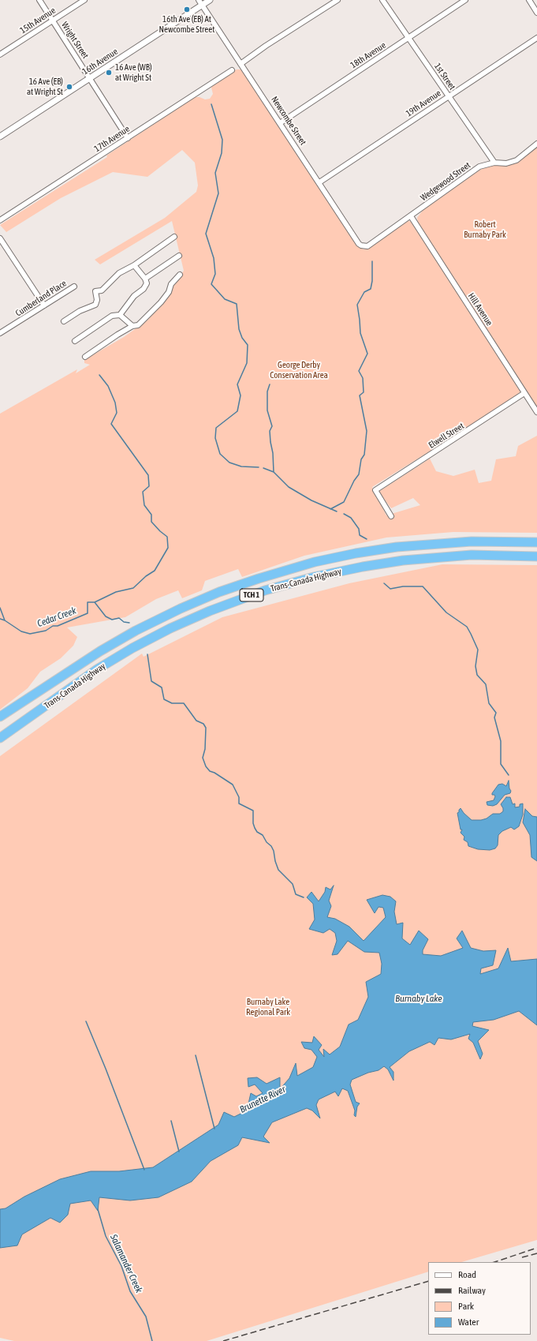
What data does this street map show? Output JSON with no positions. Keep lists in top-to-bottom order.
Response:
{
  "streets": {
    "highway": ["Trans-Canada Highway", "TCH 1"],
    "street": [
      "15th Avenue",
      "Wright Street",
      "18th Avenue",
      "16th Avenue",
      "1st Street",
      "19th Avenue",
      "Newcombe Street",
      "17th Avenue",
      "Wedgewood Street",
      "Cumberland Place",
      "Hill Avenue",
      "Elwell Street"
    ]
  },
  "crossings": [
    ["15th Avenue", "Wright Street"],
    ["Wright Street", "16th Avenue"],
    ["Wright Street", "17th Avenue"],
    ["18th Avenue", "1st Street"],
    ["18th Avenue", "Newcombe Street"],
    ["16th Avenue", "Newcombe Street"],
    ["1st Street", "19th Avenue"],
    ["1st Street", "Wedgewood Street"],
    ["19th Avenue", "Newcombe Street"],
    ["Newcombe Street", "Wedgewood Street"],
    ["Wedgewood Street", "Hill Avenue"],
    ["Hill Avenue", "Elwell Street"]
  ],
  "water": [
    "Cedar Creek",
    "Burnaby Lake",
    "Brunette River",
    "Salamander Creek"
  ],
  "parks": ["Robert Burnaby Park", "George Derby Conservation Area", "Burnaby Lake Regional Park"],
  "places": ["16th Ave (EB) At Newcombe Street", "16 Ave (WB) at Wright St", "16 Ave (EB) at Wright St"],
  "legend": [
    "Road",
    "Railway",
    "Park",
    "Water"
  ]
}
